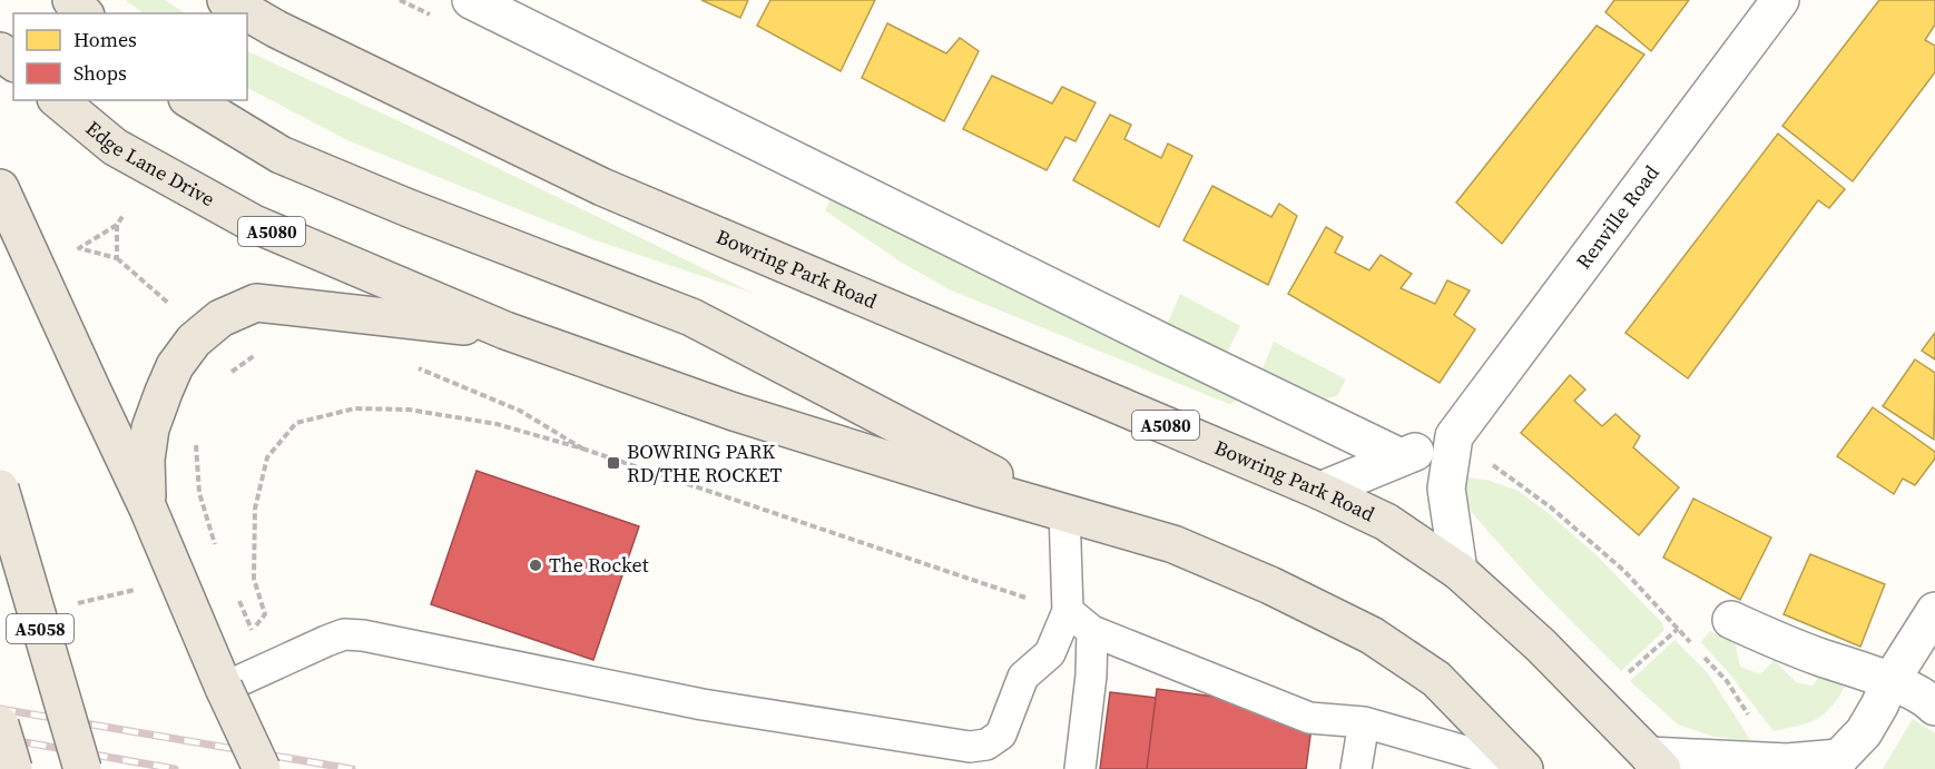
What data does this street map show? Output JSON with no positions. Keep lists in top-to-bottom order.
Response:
{
  "streets": {
    "highway": [
      "Edge Lane Drive",
      "A5080",
      "Bowring Park Road",
      "A5058"
    ],
    "street": ["Renville Road"]
  },
  "crossings": [
    ["Edge Lane Drive", "A5080"],
    ["Renville Road", "Bowring Park Road"]
  ],
  "places": {
    "transit": ["BOWRING PARK RD/THE ROCKET"],
    "other": ["The Rocket"]
  },
  "legend": ["Homes", "Shops"]
}
